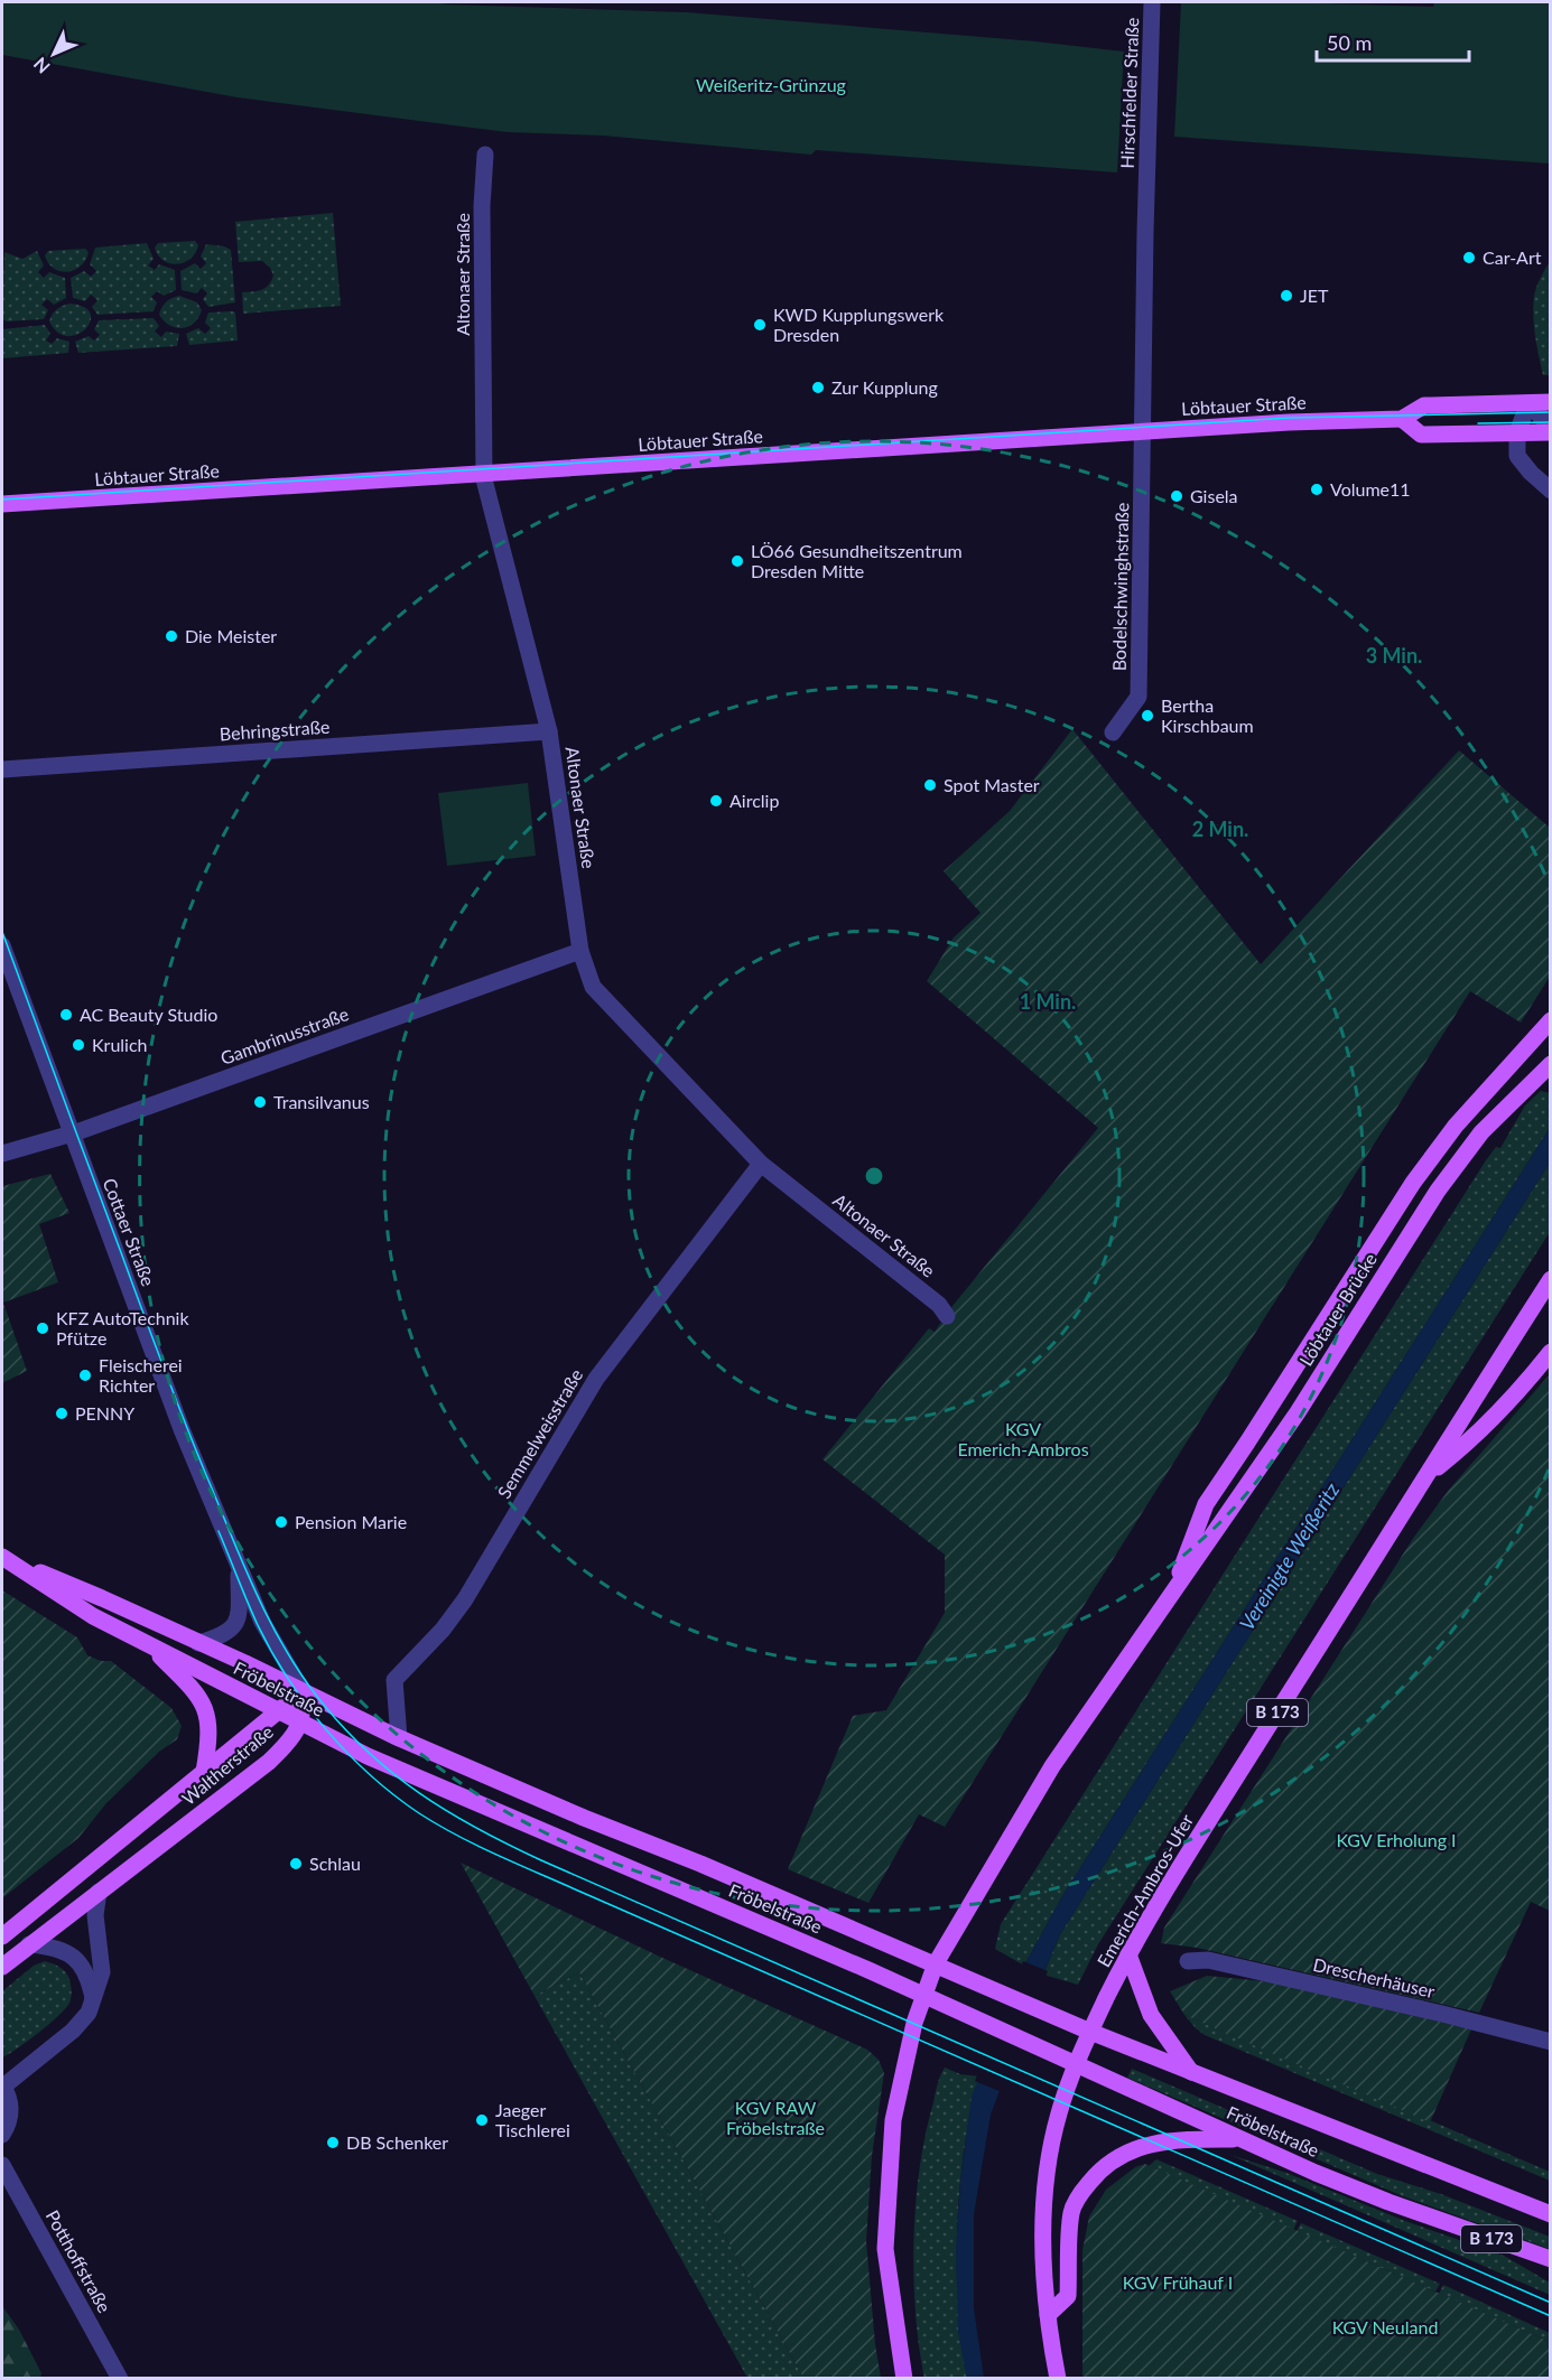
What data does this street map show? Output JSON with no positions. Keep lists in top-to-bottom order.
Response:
{
  "streets": {
    "main road": [
      "Löbtauer Straße",
      "Löbtauer Brücke",
      "Fröbelstraße",
      "B 173",
      "Waltherstraße",
      "Emerich-Ambros-Ufer"
    ],
    "street": [
      "Hirschfelder Straße",
      "Altonaer Straße",
      "Bodelschwinghstraße",
      "Behringstraße",
      "Gambrinusstraße",
      "Cottaer Straße",
      "Semmelweisstraße",
      "Drescherhäuser",
      "Potthoffstraße"
    ]
  },
  "crossings": [
    ["Hirschfelder Straße", "Löbtauer Straße"],
    ["Hirschfelder Straße", "Bodelschwinghstraße"],
    ["Altonaer Straße", "Löbtauer Straße"],
    ["Altonaer Straße", "Behringstraße"],
    ["Altonaer Straße", "Gambrinusstraße"],
    ["Altonaer Straße", "Semmelweisstraße"],
    ["Löbtauer Straße", "Bodelschwinghstraße"],
    ["Gambrinusstraße", "Cottaer Straße"],
    ["Cottaer Straße", "Fröbelstraße"],
    ["Cottaer Straße", "Waltherstraße"],
    ["Semmelweisstraße", "Fröbelstraße"],
    ["Fröbelstraße", "Waltherstraße"],
    ["Fröbelstraße", "Emerich-Ambros-Ufer"],
    ["B 173", "Emerich-Ambros-Ufer"]
  ],
  "water": ["Vereinigte Weißeritz"],
  "parks": [
    "Weißeritz-Grünzug",
    "KGV Emerich-Ambros",
    "KGV Erholung I",
    "KGV RAW Fröbelstraße",
    "KGV Frühauf I",
    "KGV Neuland"
  ],
  "places": [
    "Car-Art",
    "JET",
    "KWD Kupplungswerk Dresden",
    "Zur Kupplung",
    "Volume11",
    "Gisela",
    "LÖ66 Gesundheitszentrum Dresden Mitte",
    "Die Meister",
    "Bertha Kirschbaum",
    "Spot Master",
    "Airclip",
    "AC Beauty Studio",
    "Krulich",
    "Transilvanus",
    "KFZ AutoTechnik Pfütze",
    "Fleischerei Richter",
    "PENNY",
    "Pension Marie",
    "Schlau",
    "Jaeger Tischlerei",
    "DB Schenker"
  ],
  "scale_bar": "50 m",
  "north": "bottom left",
  "rings": ["3 Min.", "2 Min.", "1 Min."]
}
